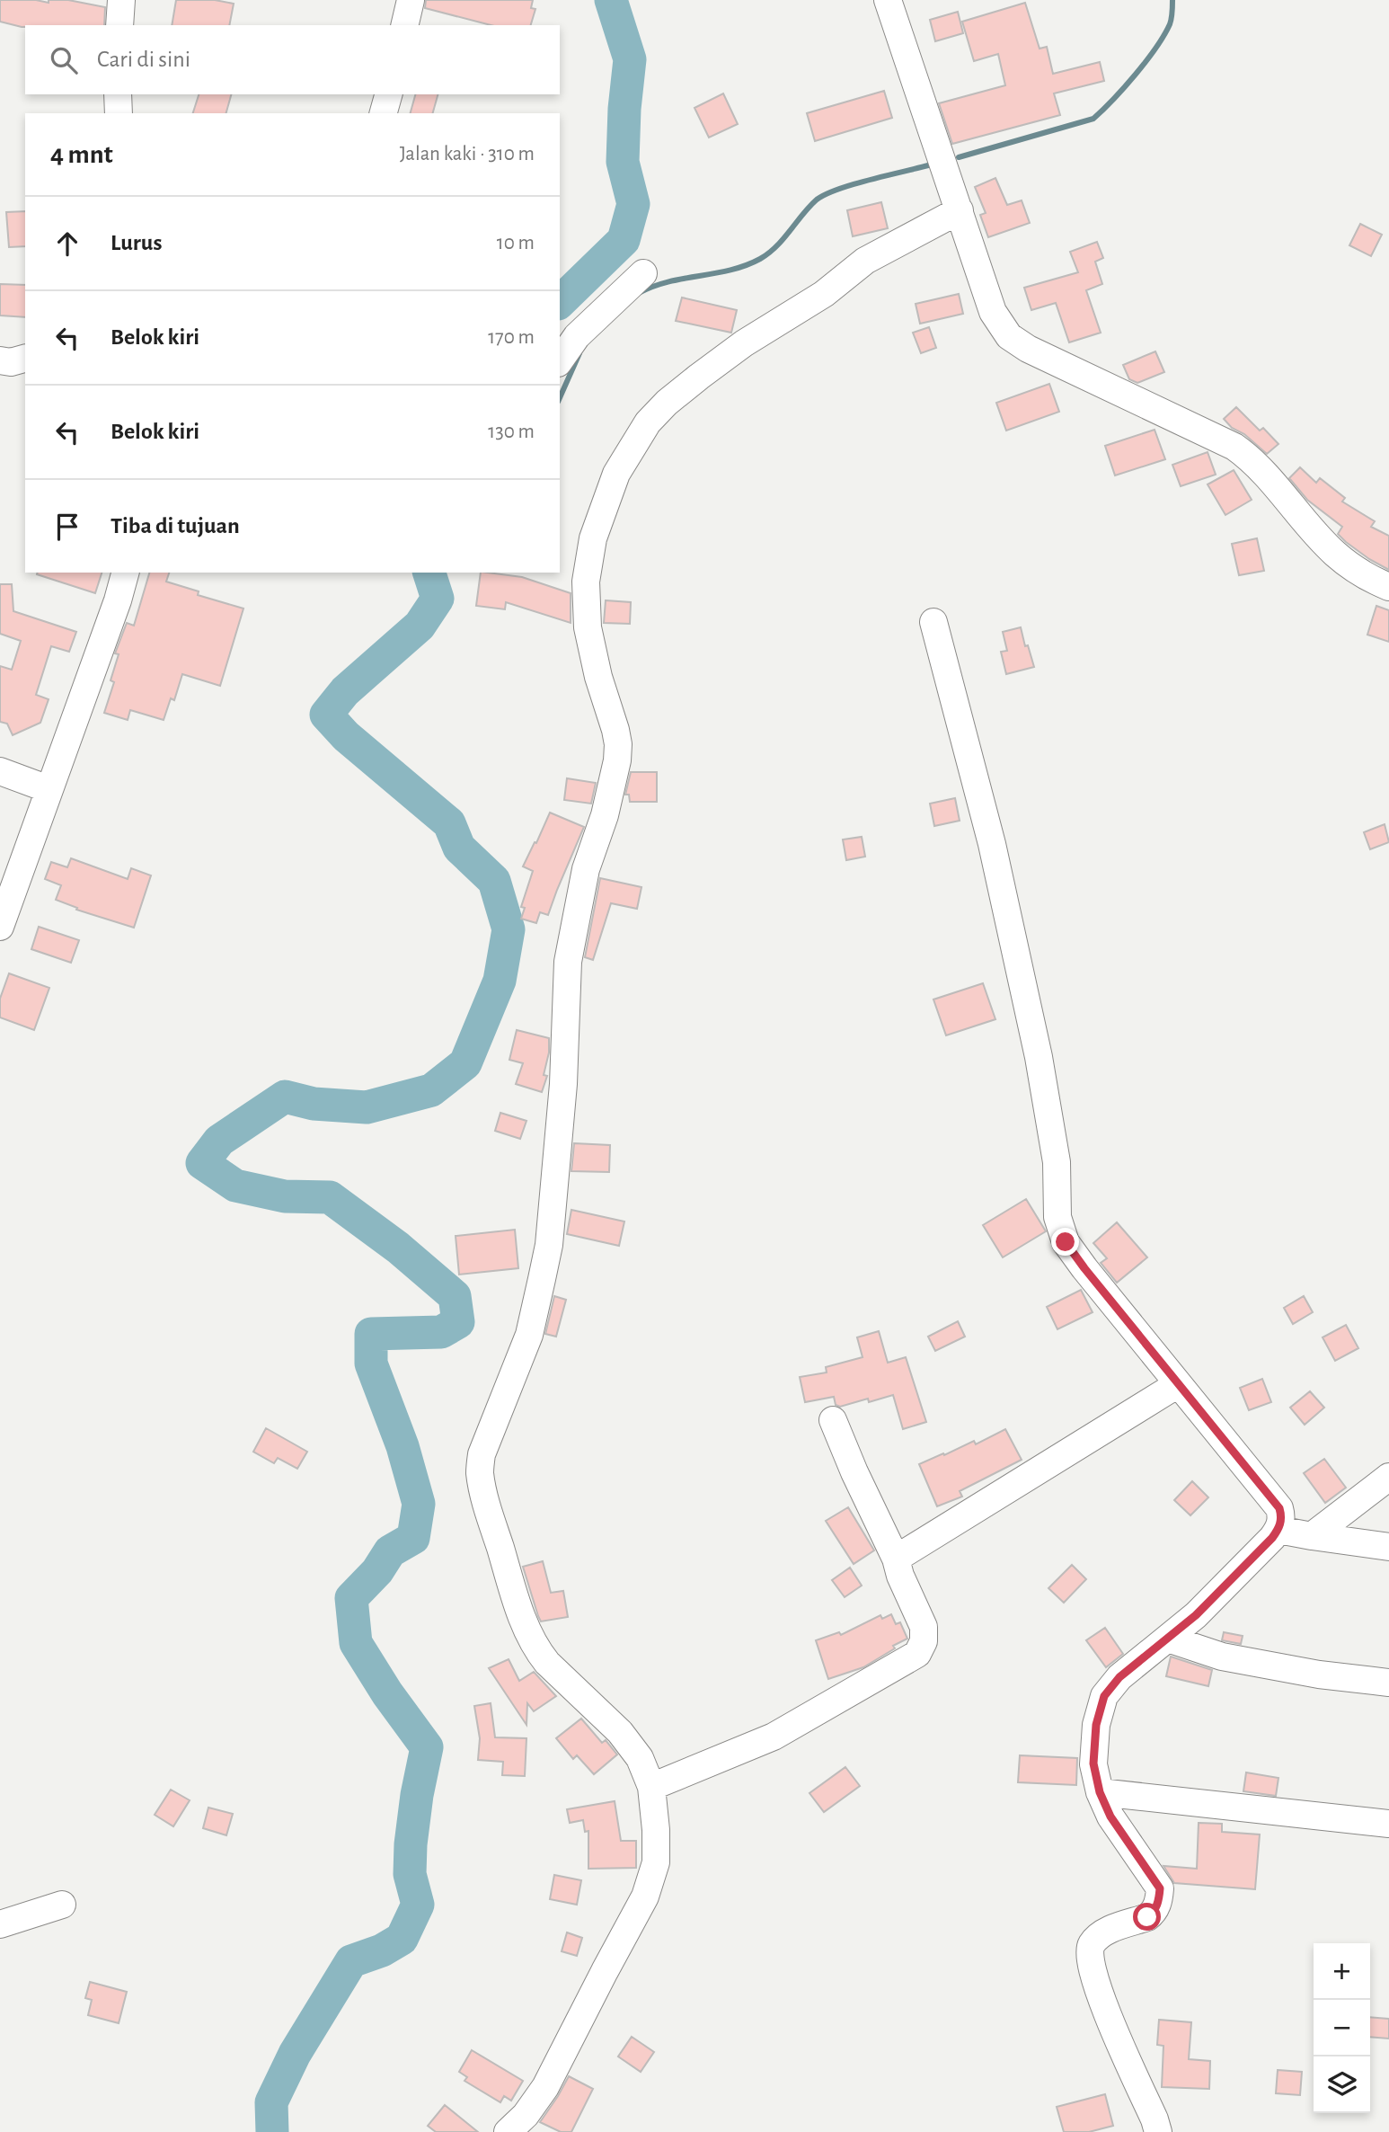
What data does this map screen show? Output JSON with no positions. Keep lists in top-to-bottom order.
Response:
{
  "page": {
    "search": "Cari di sini",
    "heading": ["4 mnt", "Jalan kaki · 310 m"],
    "list": [
      ["Lurus", "10 m"],
      ["Belok kiri", "170 m"],
      ["Belok kiri", "130 m"],
      "Tiba di tujuan"
    ],
    "map_buttons": ["+", "−"]
  }
}
